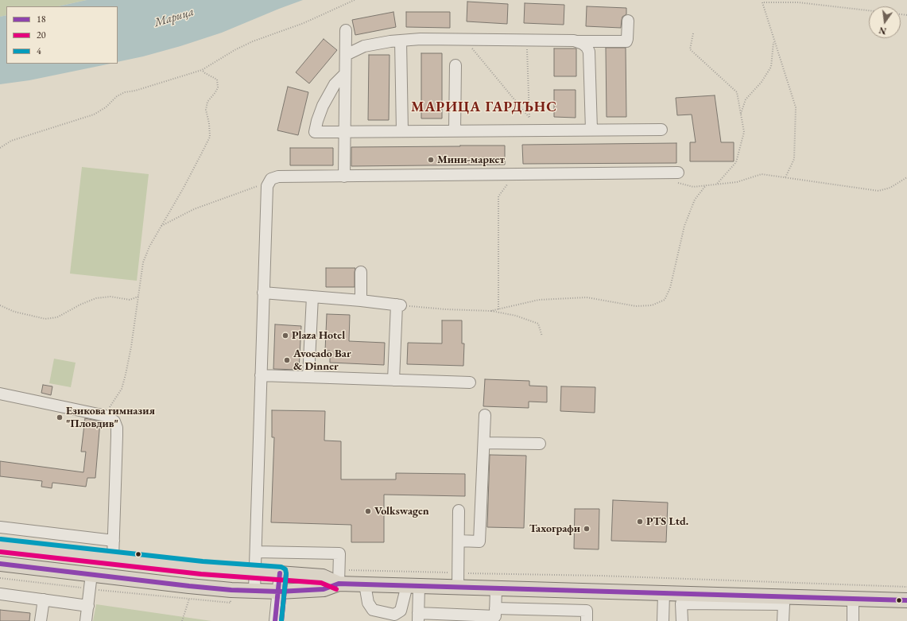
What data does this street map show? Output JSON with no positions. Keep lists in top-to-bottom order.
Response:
{
  "districts": ["МАРИЦА ГАРДЪНС"],
  "water": ["Марица"],
  "places": [
    "Мини-маркет",
    "Plaza Hotel",
    "Avocado Bar & Dinner",
    "Езикова гимназия \"Пловдив\"",
    "Volkswagen",
    "PTS Ltd.",
    "Тахографи"
  ],
  "lines": ["transit line 4", "transit line 20", "transit line 18"],
  "legend": ["18", "20", "4"],
  "north": "bottom"
}
